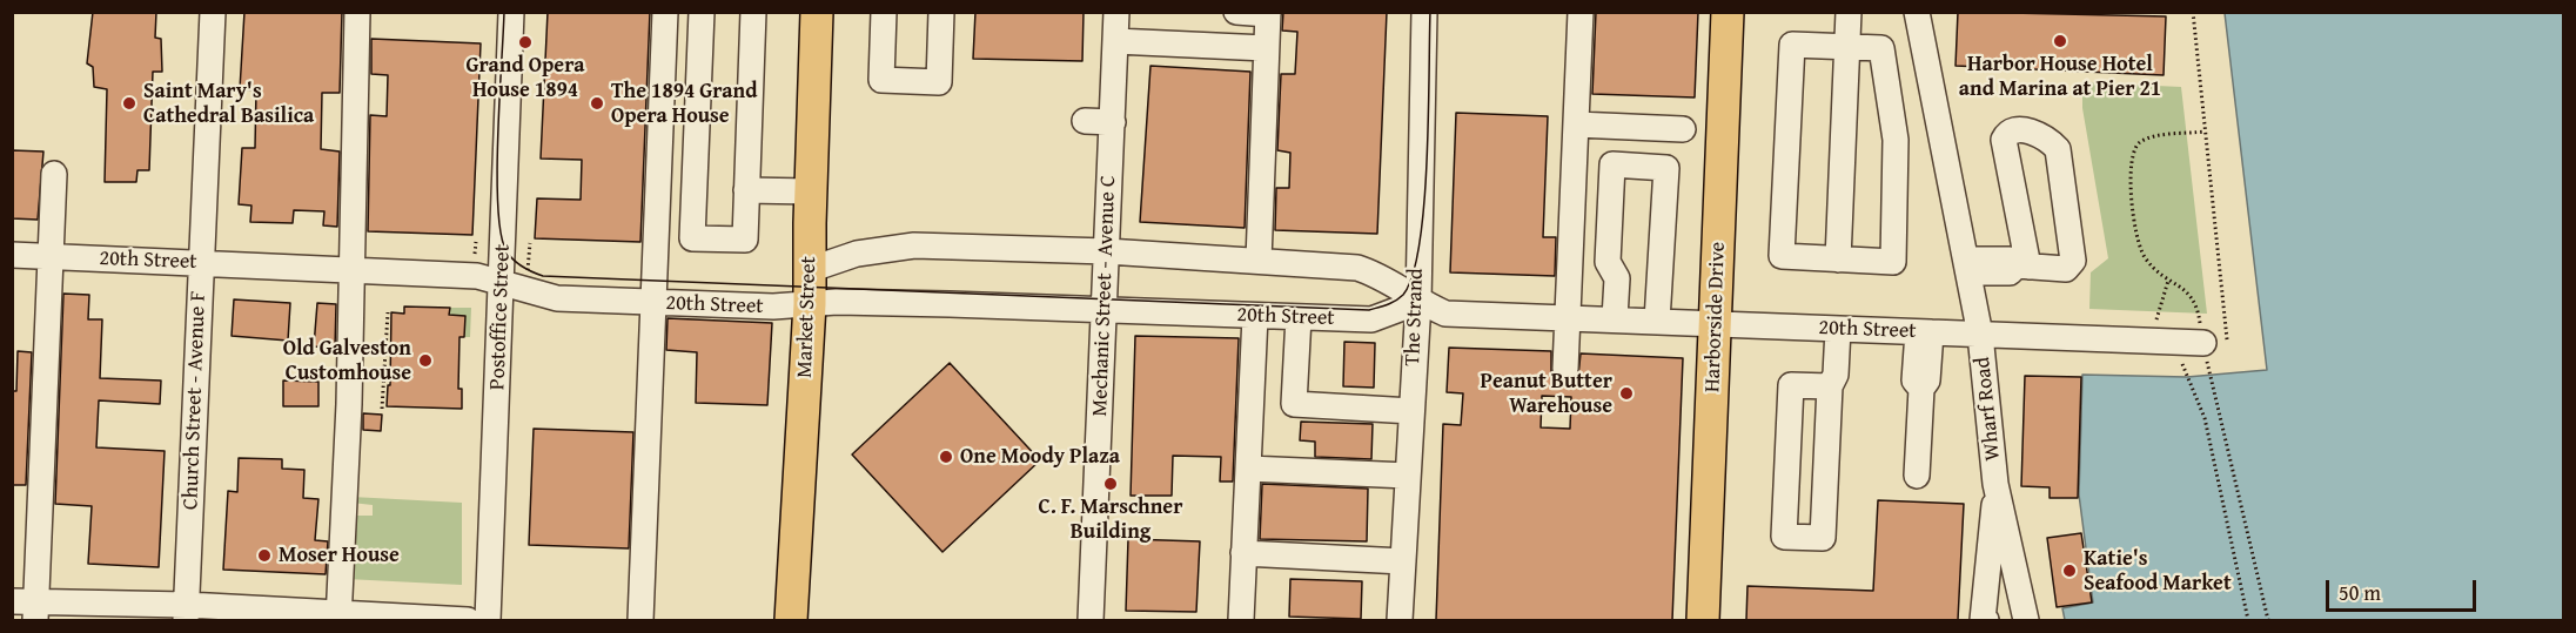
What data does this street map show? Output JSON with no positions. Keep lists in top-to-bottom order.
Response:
{
  "streets": {
    "main road": ["Market Street", "Harborside Drive"],
    "street": [
      "20th Street",
      "Mechanic Street - Avenue C",
      "Postoffice Street",
      "The Strand",
      "Church Street - Avenue F",
      "Wharf Road"
    ]
  },
  "crossings": [
    ["20th Street", "Mechanic Street - Avenue C"],
    ["20th Street", "Postoffice Street"],
    ["20th Street", "Market Street"],
    ["20th Street", "The Strand"],
    ["20th Street", "Harborside Drive"],
    ["20th Street", "Church Street - Avenue F"],
    ["20th Street", "Wharf Road"]
  ],
  "places": [
    "Harbor House Hotel and Marina at Pier 21",
    "Grand Opera House 1894",
    "Saint Mary's Cathedral Basilica",
    "The 1894 Grand Opera House",
    "Old Galveston Customhouse",
    "Peanut Butter Warehouse",
    "One Moody Plaza",
    "C. F. Marschner Building",
    "Moser House",
    "Katie's Seafood Market"
  ],
  "scale_bar": "50 m"
}
